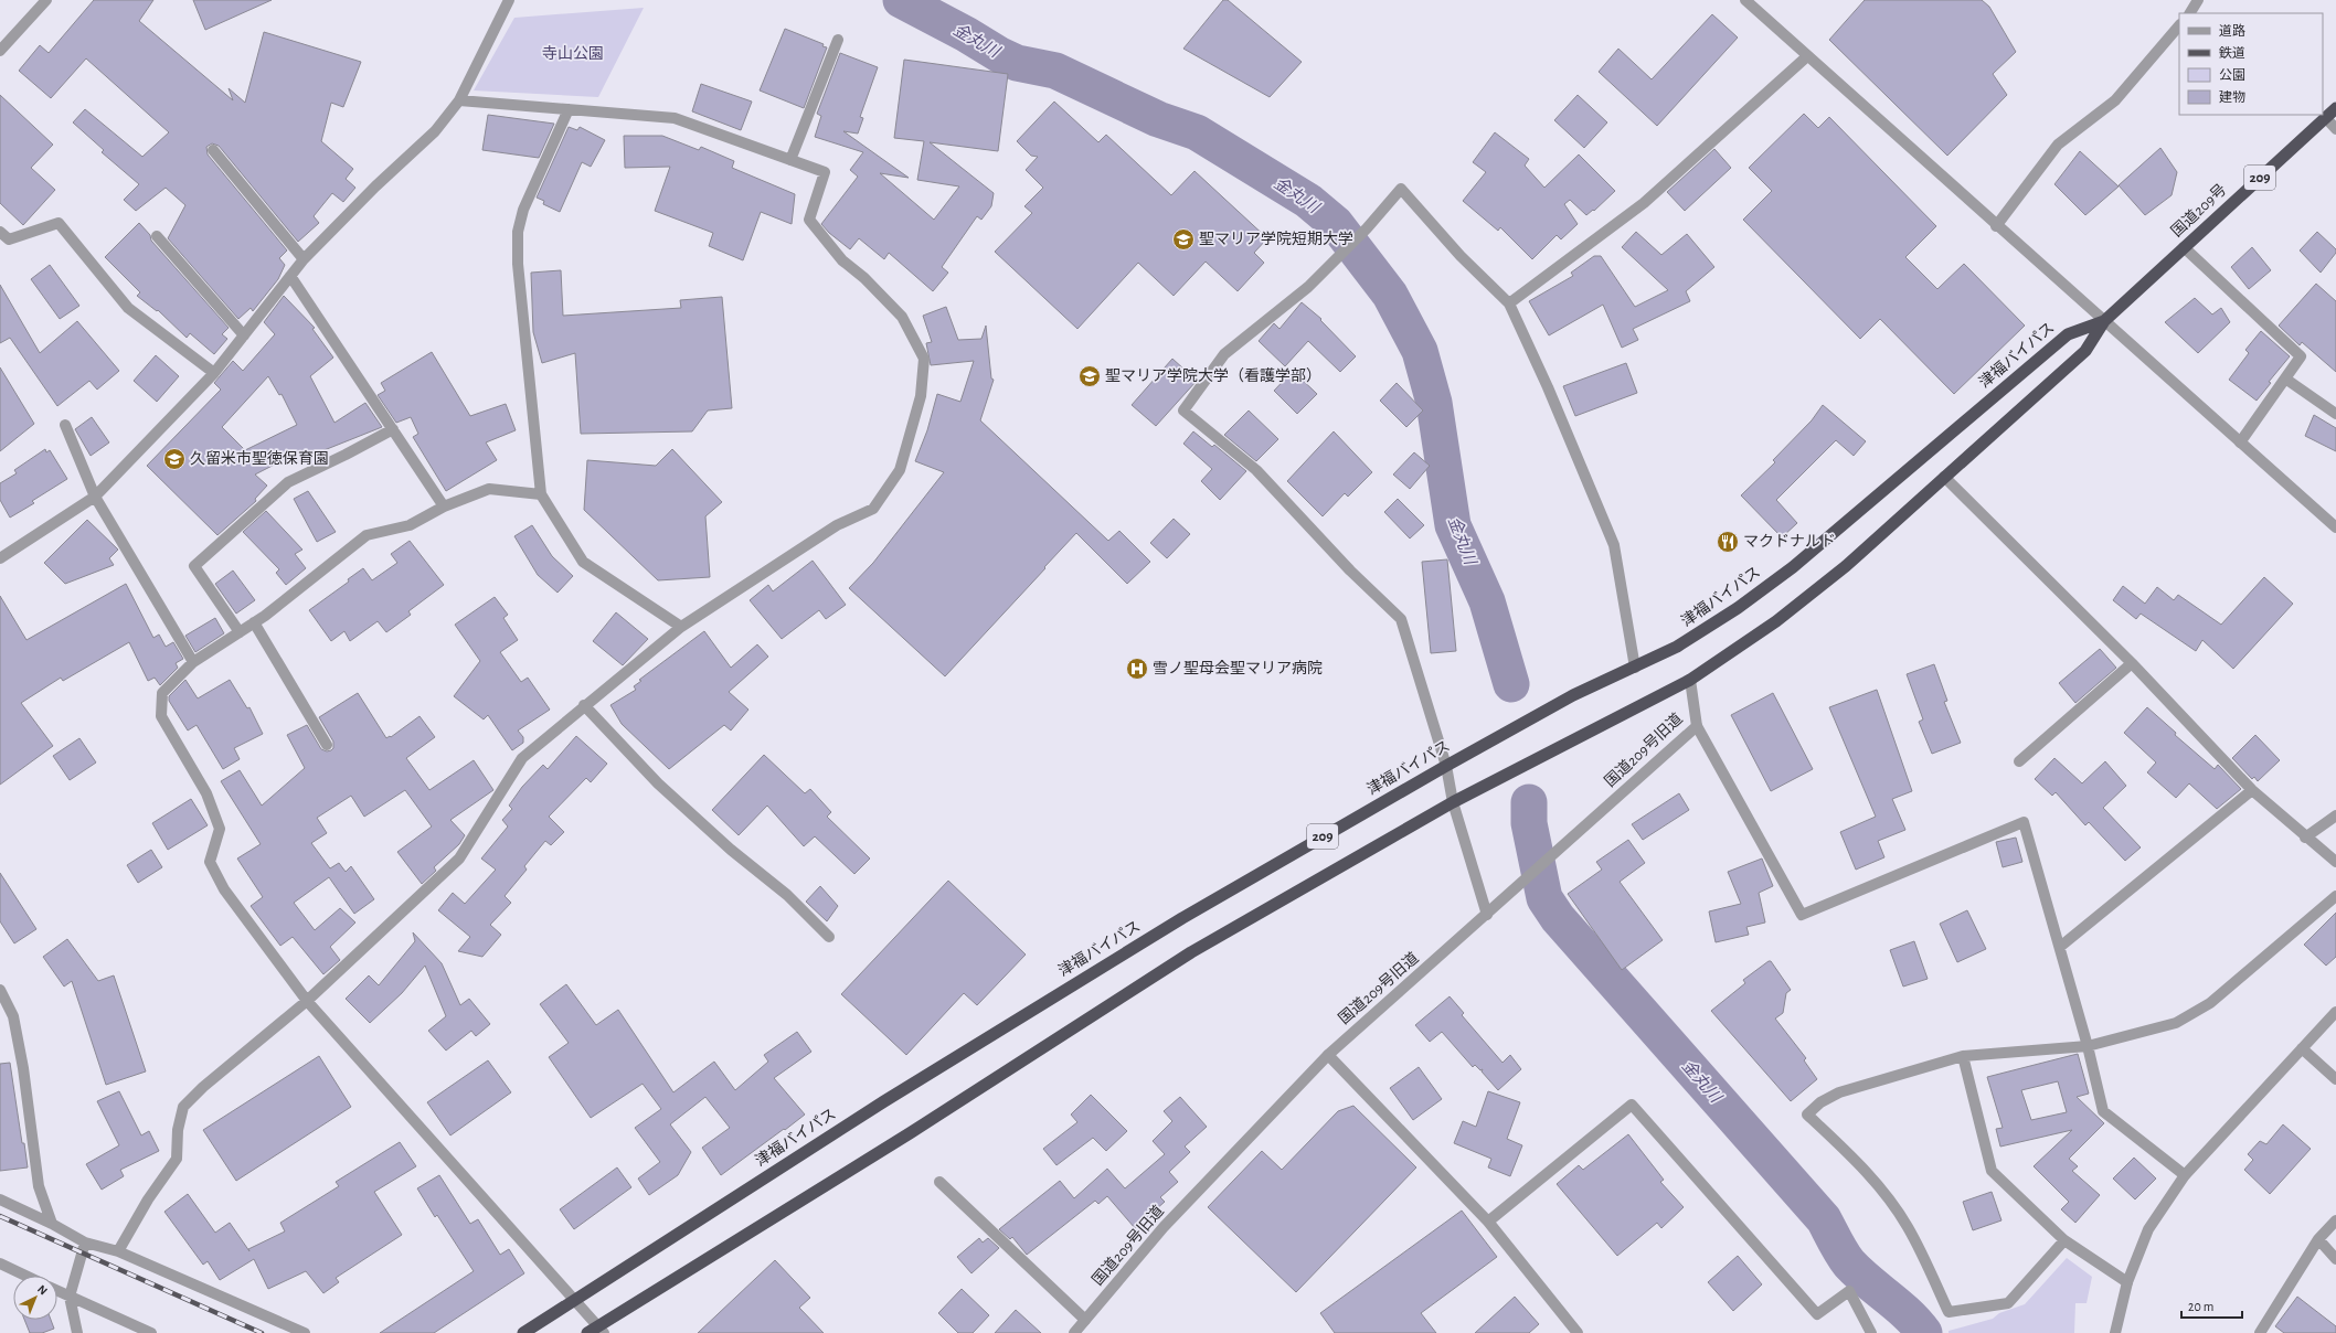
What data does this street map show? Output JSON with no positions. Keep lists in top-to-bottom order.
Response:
{
  "streets": {
    "highway": ["209", "国道209号", "津福バイパス"],
    "street": ["国道209号旧道"]
  },
  "crossings": [
    ["209", "国道209号"],
    ["209", "津福バイパス"],
    ["209", "国道209号旧道"],
    ["国道209号", "津福バイパス"]
  ],
  "water": ["金丸川"],
  "parks": ["寺山公園"],
  "places": {
    "school or university": ["聖マリア学院短期大学", "聖マリア学院大学（看護学部）", "久留米市聖徳保育園"],
    "restaurant": ["マクドナルド"],
    "hospital": ["雪ノ聖母会聖マリア病院"]
  },
  "legend": [
    "道路",
    "鉄道",
    "公園",
    "建物"
  ],
  "scale_bar": "20 m",
  "north": "top right"
}
